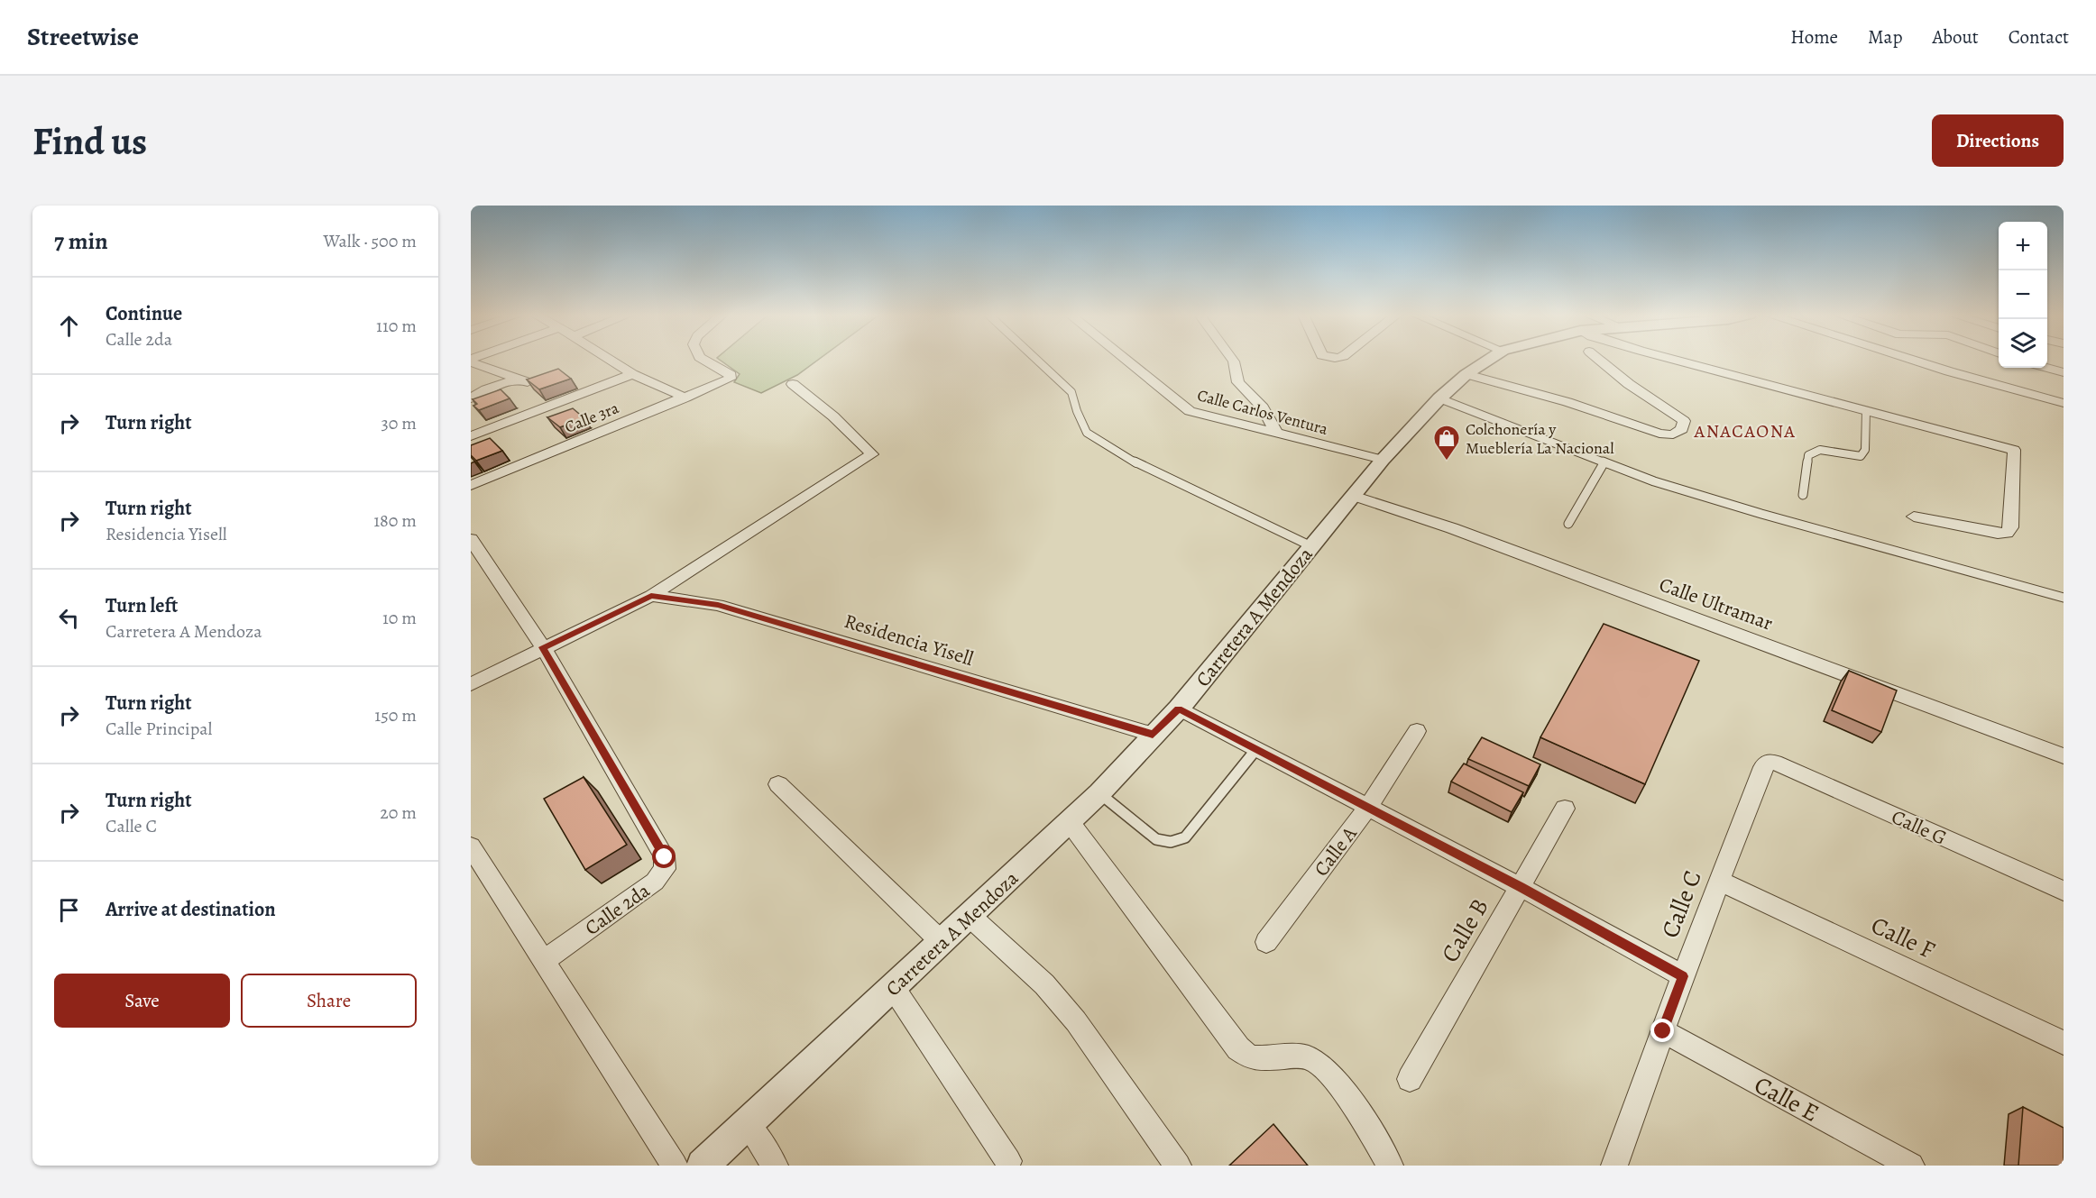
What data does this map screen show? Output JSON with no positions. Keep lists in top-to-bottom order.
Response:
{
  "streets": {
    "street": [
      "Calle Carlos Ventura",
      "Calle 3ra",
      "Calle Ultramar",
      "Carretera A Mendoza",
      "Residencia Yisell",
      "Calle G",
      "Calle A",
      "Calle C",
      "Calle 2da",
      "Calle B",
      "Calle F",
      "Calle E"
    ]
  },
  "crossings": [
    ["Calle Carlos Ventura", "Carretera A Mendoza"],
    ["Calle Ultramar", "Carretera A Mendoza"],
    ["Carretera A Mendoza", "Residencia Yisell"],
    ["Calle G", "Calle C"],
    ["Calle C", "Calle F"],
    ["Calle C", "Calle E"]
  ],
  "districts": ["ANACAONA"],
  "places": {
    "shop": ["Colchonería y Mueblería La Nacional"]
  },
  "page": {
    "header": "Streetwise",
    "nav": [
      "Home",
      "Map",
      "About",
      "Contact"
    ],
    "buttons": [
      "Directions",
      ["Save", "Share"]
    ],
    "title": "Find us",
    "heading": ["7 min", "Walk · 500 m"],
    "map_buttons": ["+", "−"],
    "list": [
      ["Continue", "Calle 2da", "110 m"],
      ["Turn right", "30 m"],
      ["Turn right", "Residencia Yisell", "180 m"],
      ["Turn left", "Carretera A Mendoza", "10 m"],
      ["Turn right", "Calle Principal", "150 m"],
      ["Turn right", "Calle C", "20 m"],
      "Arrive at destination"
    ]
  }
}
